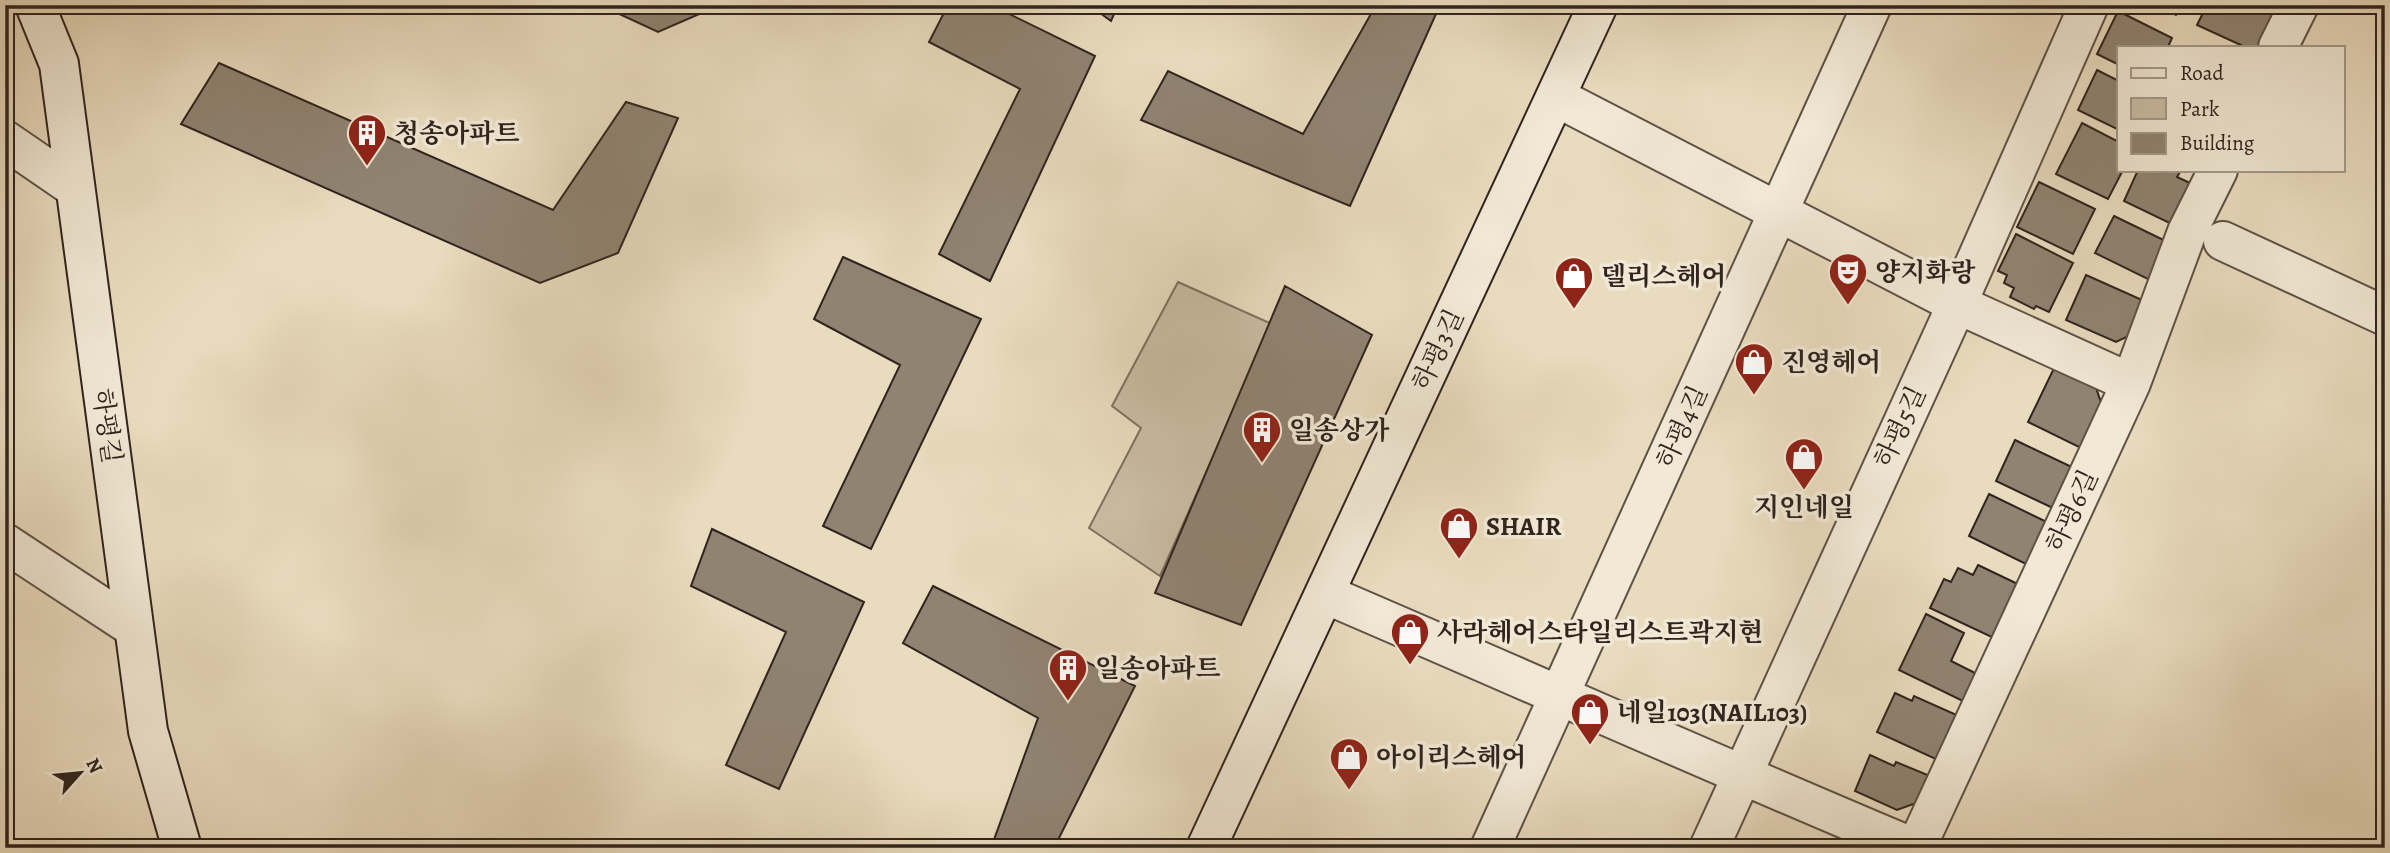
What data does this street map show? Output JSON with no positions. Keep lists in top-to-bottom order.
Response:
{
  "streets": {
    "street": [
      "하평3길",
      "하평길",
      "하평4길",
      "하평5길",
      "하평6길"
    ]
  },
  "places": {
    "building": ["청송아파트", "일송상가", "일송아파트"],
    "theatre": ["양지화랑"],
    "shop": [
      "델리스헤어",
      "진영헤어",
      "지인네일",
      "SHAIR",
      "사라헤어스타일리스트곽지현",
      "네일103(NAIL103)",
      "아이리스헤어"
    ]
  },
  "legend": ["Road", "Park", "Building"],
  "north": "top right"
}
